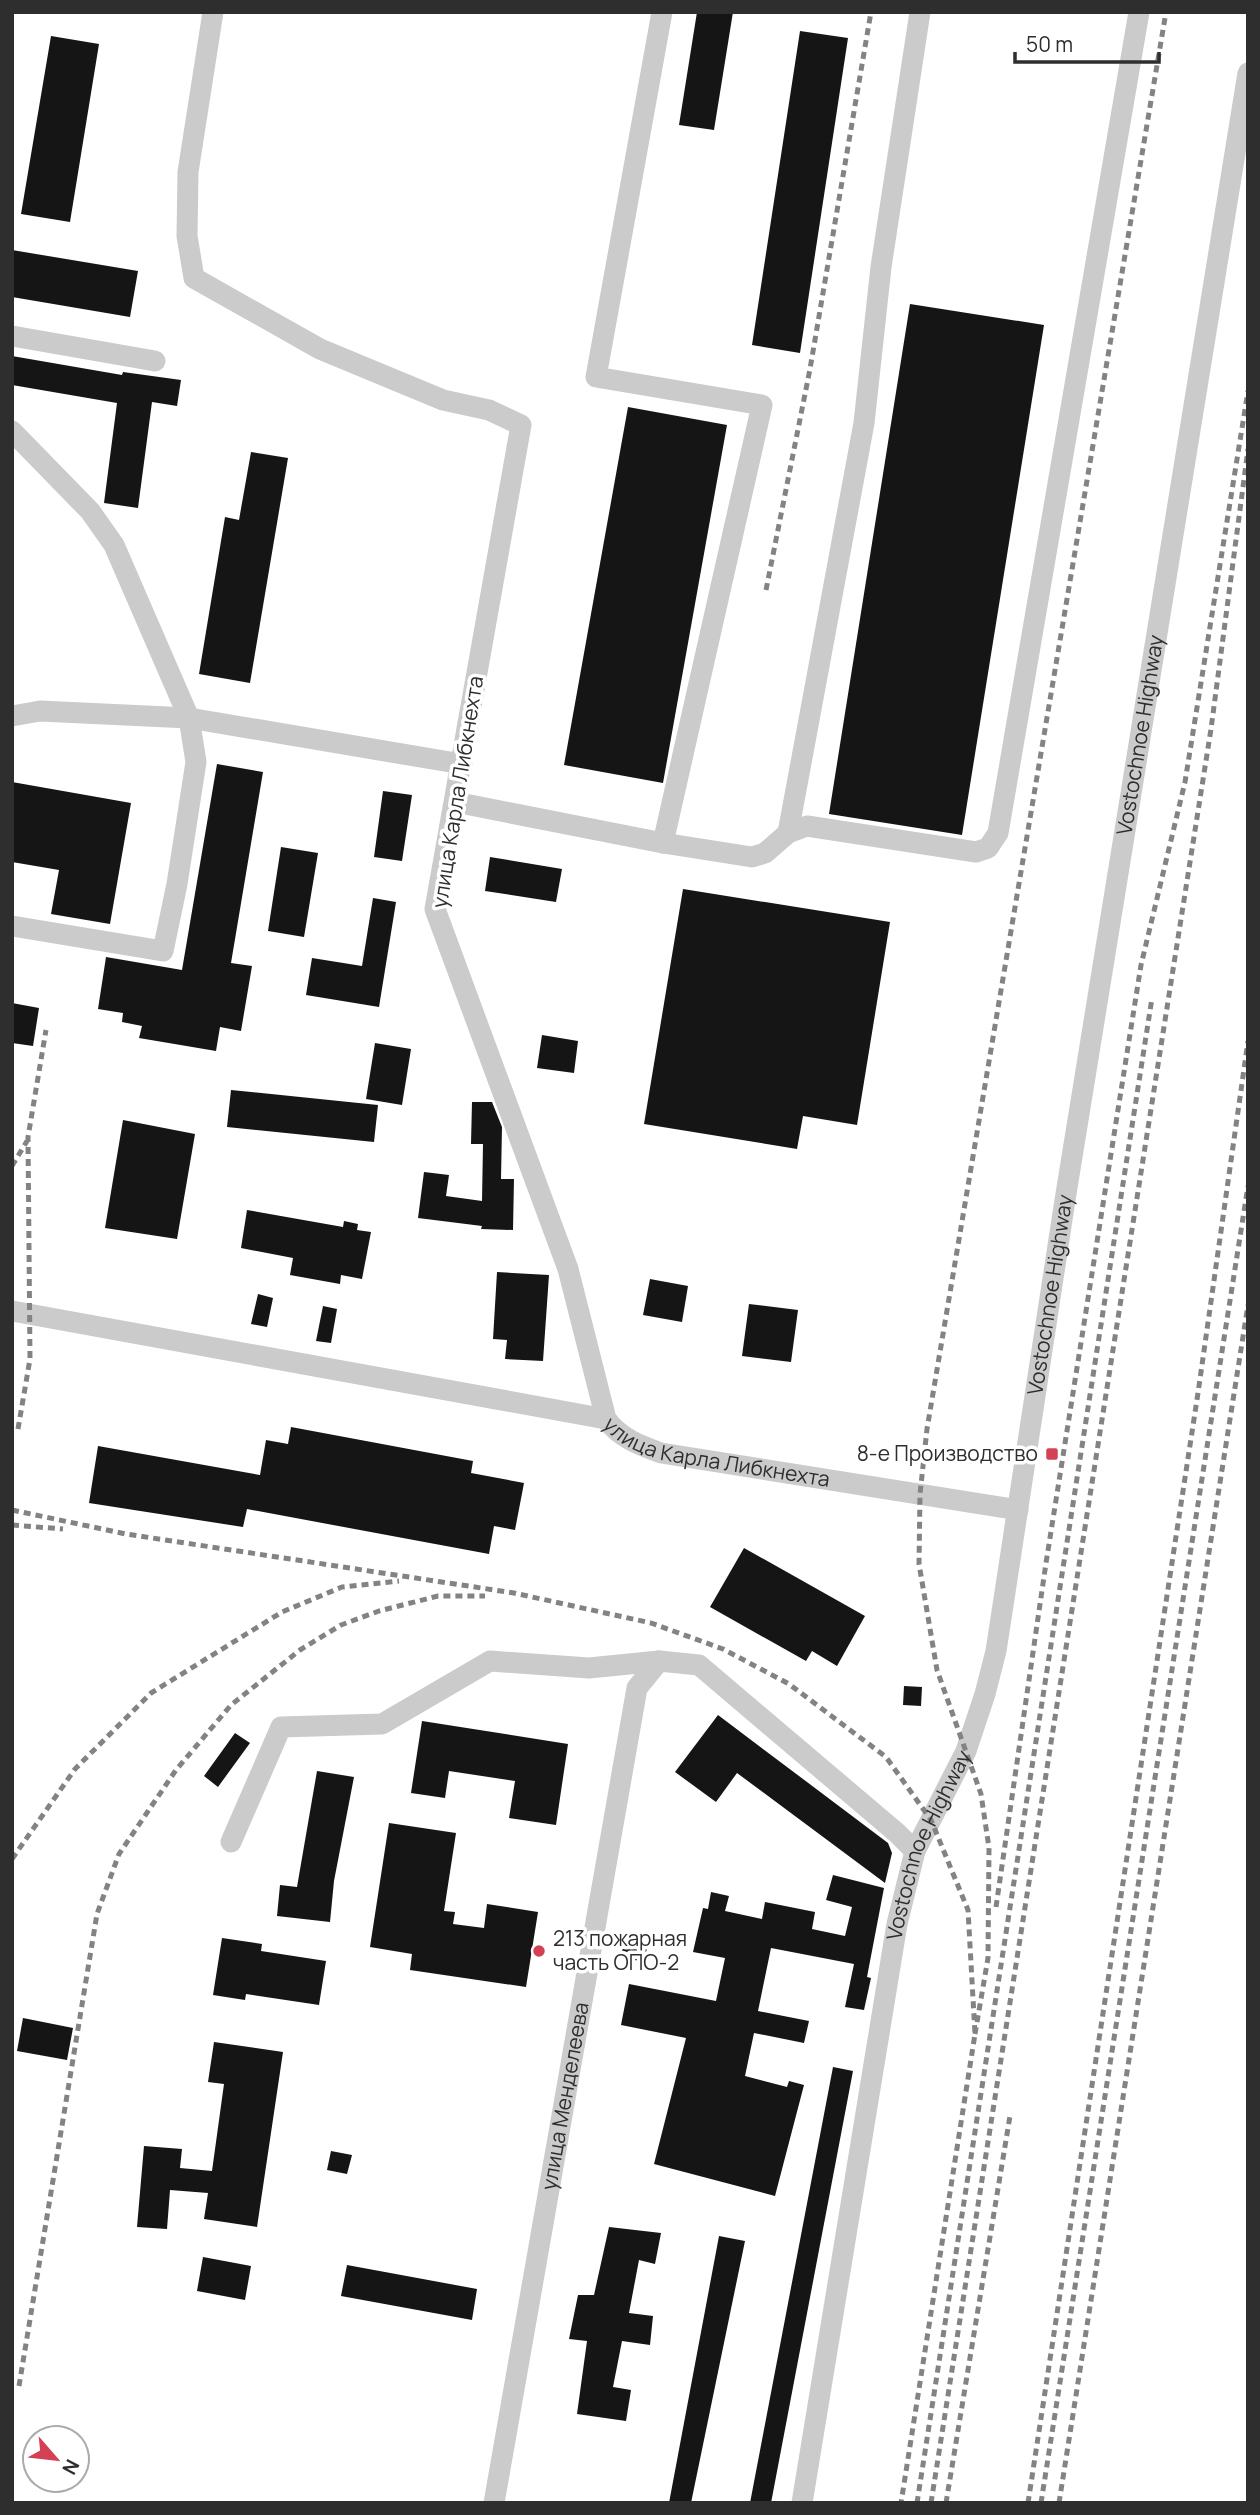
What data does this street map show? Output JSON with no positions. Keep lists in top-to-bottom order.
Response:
{
  "streets": {
    "street": ["Vostochnoe Highway", "улица Карла Либкнехта", "улица Менделеева"]
  },
  "crossings": [
    ["Vostochnoe Highway", "улица Карла Либкнехта"]
  ],
  "places": {
    "transit": ["8-е Производство"],
    "other": ["213 пожарная часть ОПО-2"]
  },
  "scale_bar": "50 m",
  "north": "bottom right"
}
